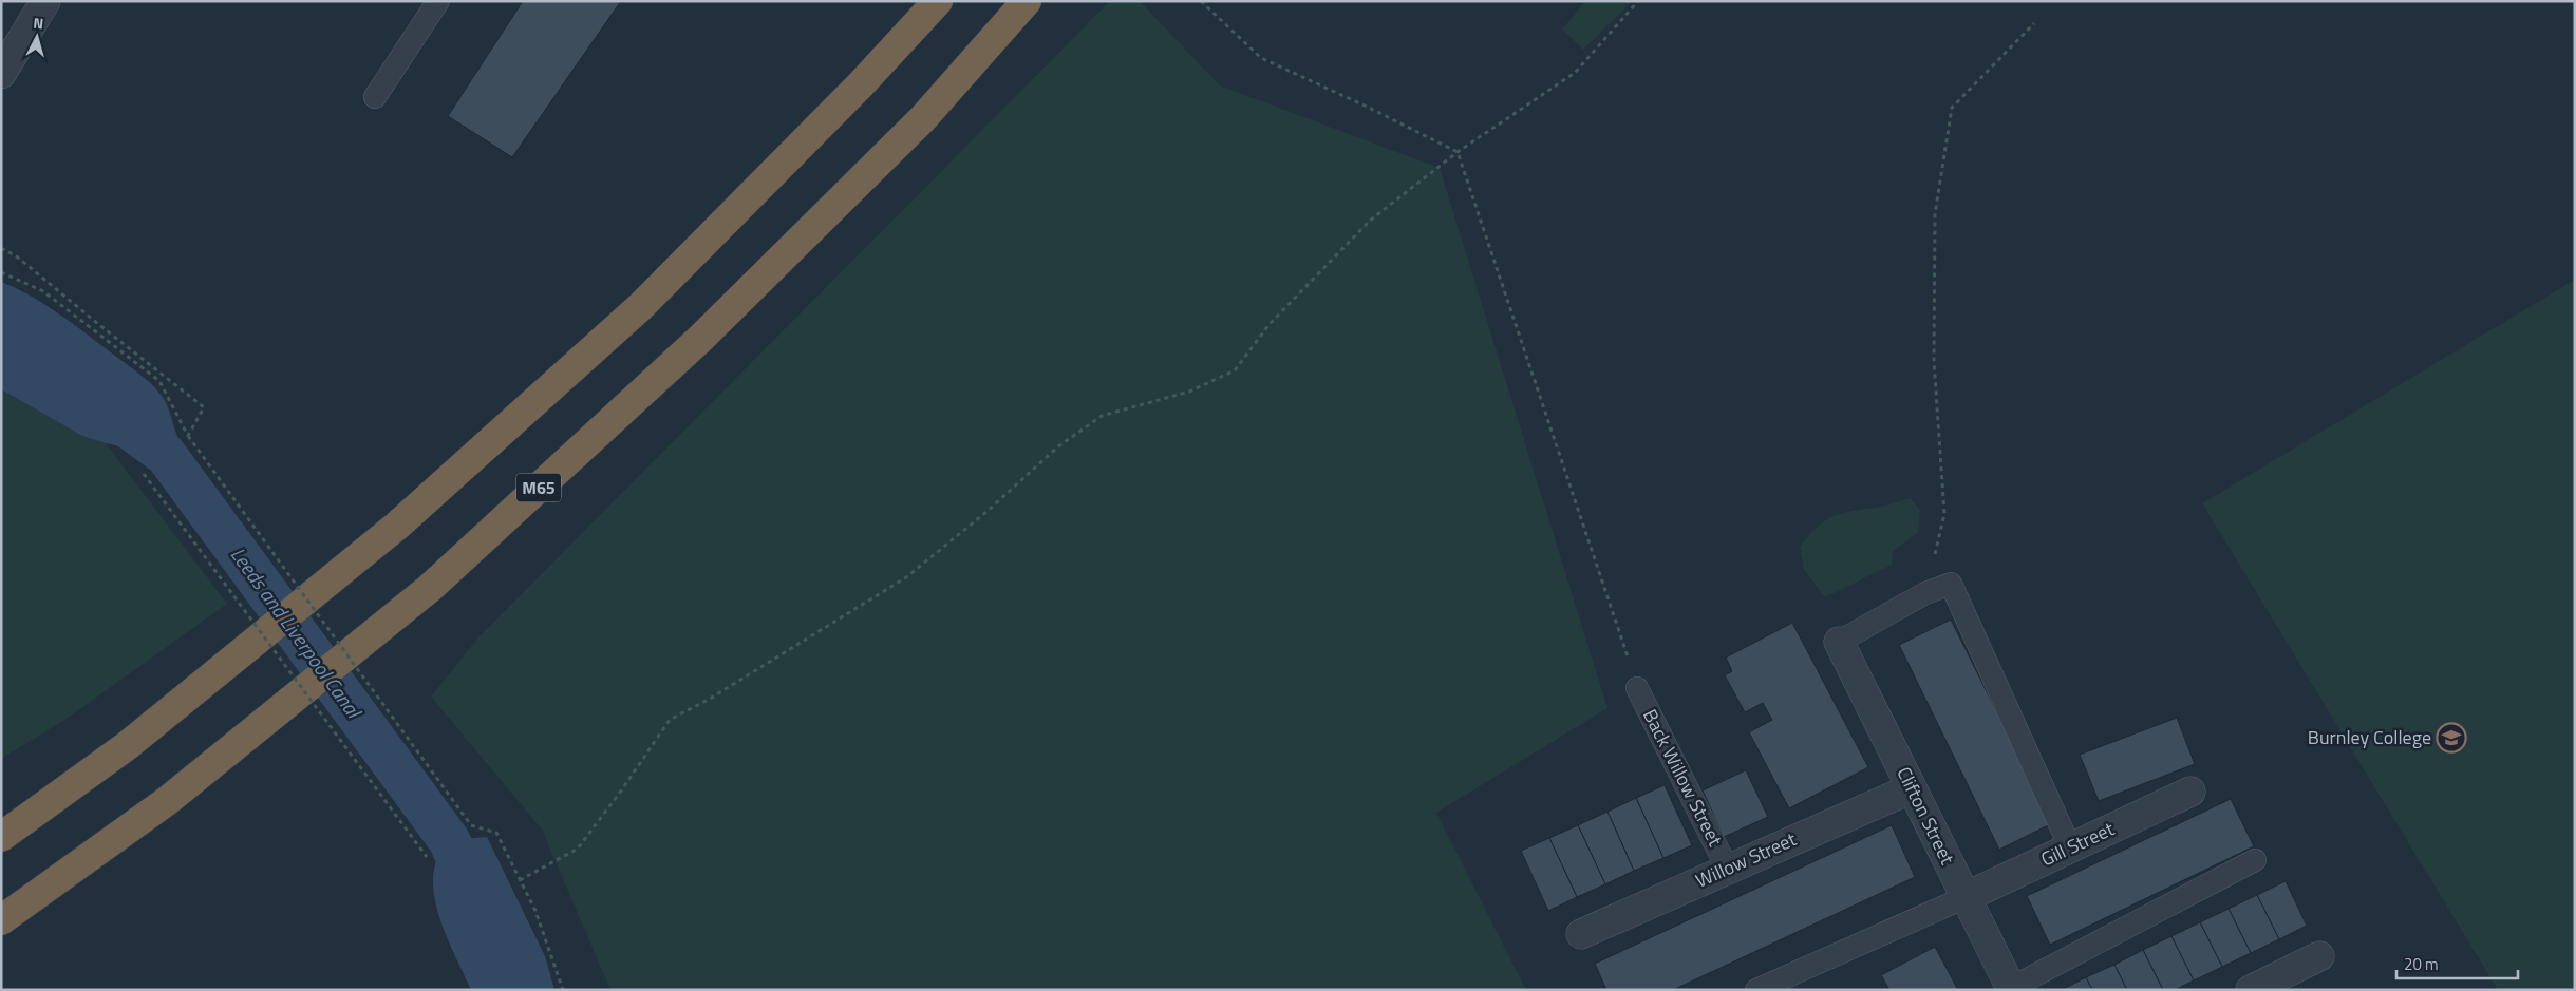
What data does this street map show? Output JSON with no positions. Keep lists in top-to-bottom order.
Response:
{
  "streets": {
    "highway": ["M65"],
    "street": ["Clifton Street", "Gill Street", "Willow Street"],
    "lane": ["Back Willow Street"]
  },
  "crossings": [
    ["Back Willow Street", "Willow Street"],
    ["Clifton Street", "Gill Street"],
    ["Clifton Street", "Willow Street"]
  ],
  "water": ["Leeds and Liverpool Canal"],
  "places": {
    "school or university": ["Burnley College"]
  },
  "scale_bar": "20 m",
  "north": "top"
}
